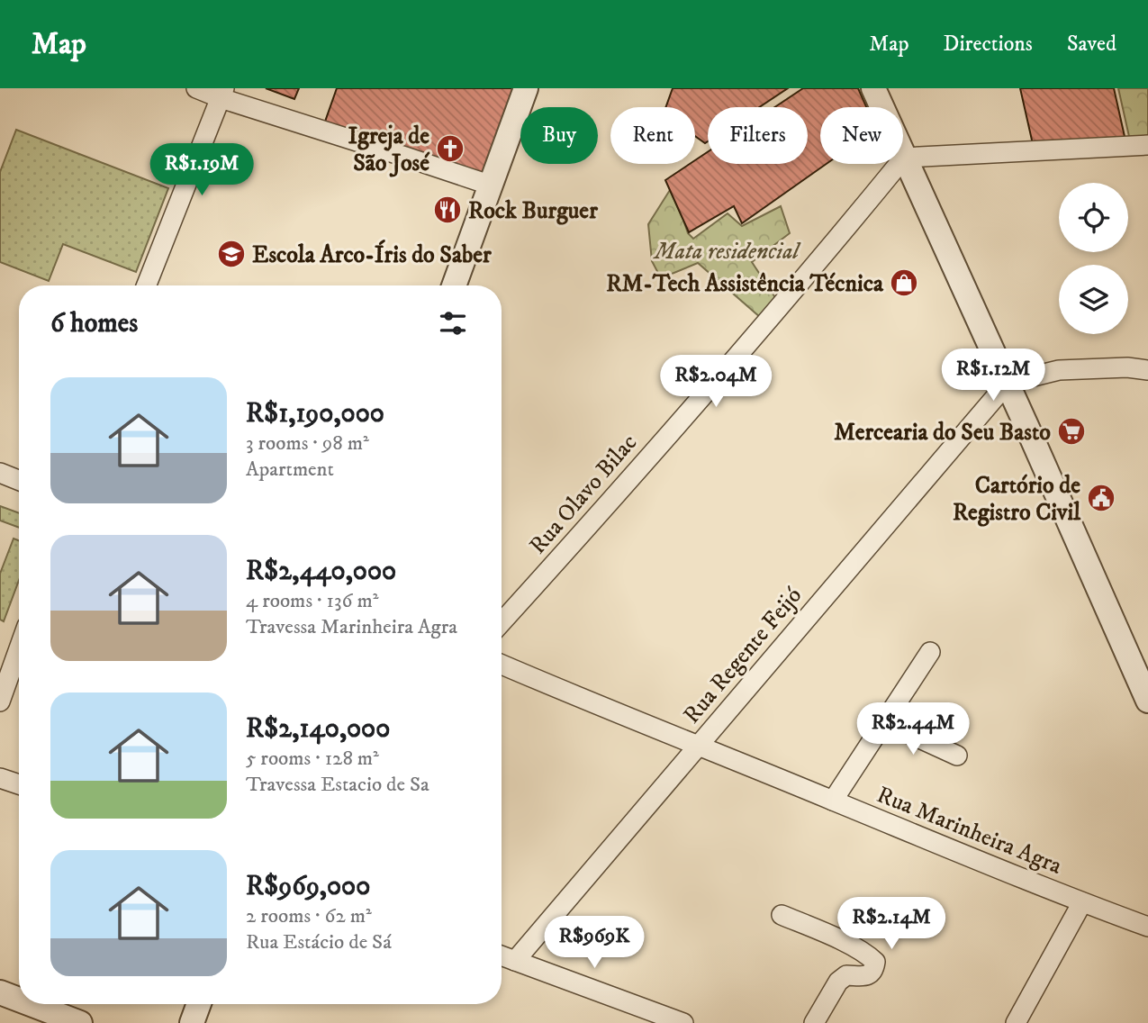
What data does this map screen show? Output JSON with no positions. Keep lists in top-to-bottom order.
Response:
{
  "streets": {
    "street": ["Rua Olavo Bilac", "Rua Regente Feijó", "Rua Marinheira Agra"]
  },
  "crossings": [
    ["Rua Regente Feijó", "Rua Marinheira Agra"]
  ],
  "parks": ["Mata residencial"],
  "places": {
    "church": ["Igreja de São José"],
    "restaurant": ["Rock Burguer"],
    "school or university": ["Escola Arco-Íris do Saber"],
    "shop": ["RM-Tech Assistência Técnica"],
    "supermarket": ["Mercearia do Seu Basto"],
    "public building": ["Cartório de Registro Civil"]
  },
  "page": {
    "header": "Map",
    "nav": ["Map", "Directions", "Saved"],
    "chip": [
      "Buy",
      "Rent",
      "Filters",
      "New"
    ],
    "price": [
      "R$1.19M",
      "R$1.12M",
      "R$2.04M",
      "R$2.44M",
      "R$2.14M",
      "R$969K"
    ],
    "heading": "6 homes",
    "list": [
      {
        "name": "R$1,190,000",
        "note": "3 rooms · 98 m² · Apartment"
      },
      {
        "name": "R$2,440,000",
        "note": "4 rooms · 136 m² · Travessa Marinheira Agra"
      },
      {
        "name": "R$2,140,000",
        "note": "5 rooms · 128 m² · Travessa Estacio de Sa"
      },
      {
        "name": "R$969,000",
        "note": "2 rooms · 62 m² · Rua Estácio de Sá"
      }
    ]
  }
}
